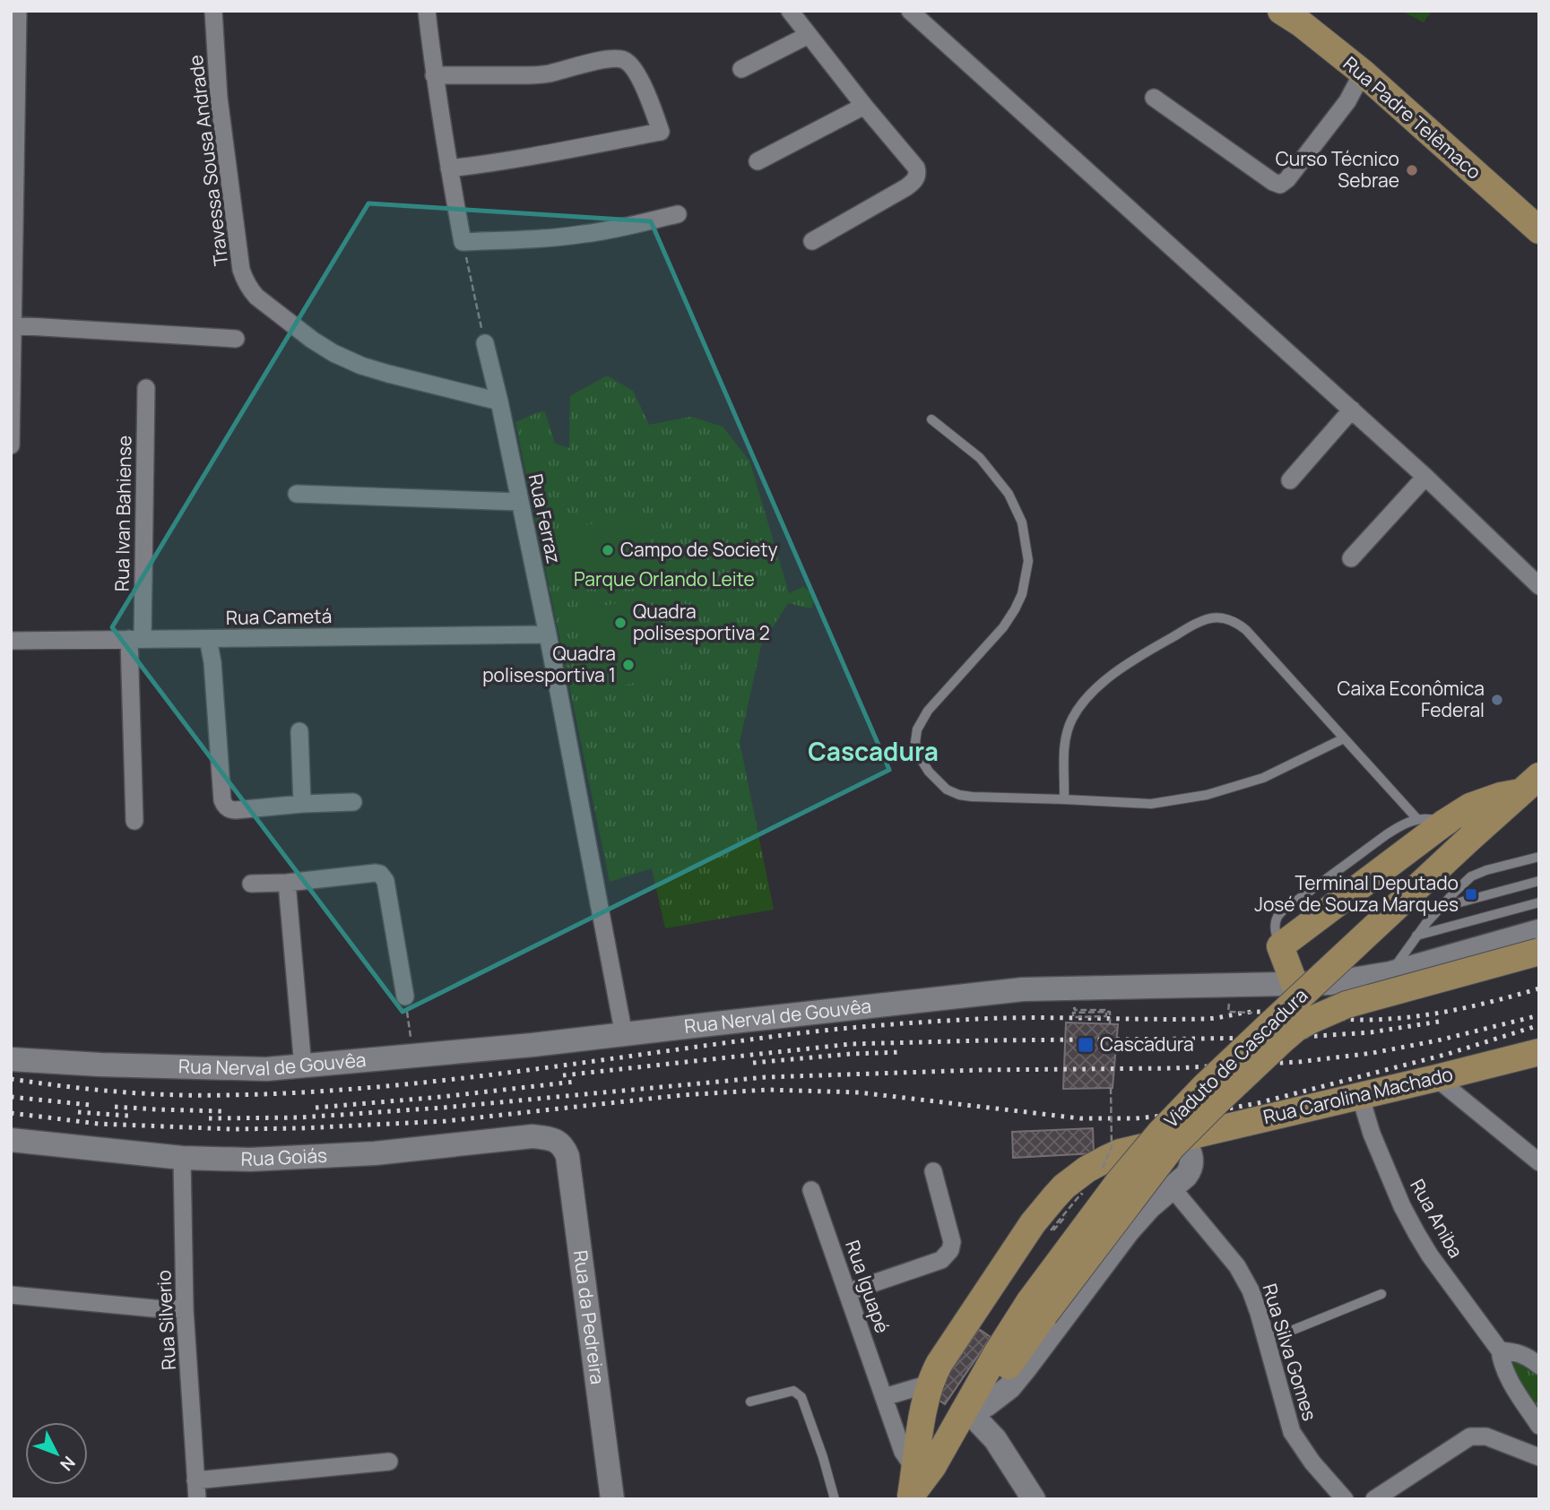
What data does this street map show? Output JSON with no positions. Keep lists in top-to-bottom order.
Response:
{
  "streets": {
    "main road": [
      "Rua Padre Telêmaco",
      "Rua Nerval de Gouvêa",
      "Viaduto de Cascadura",
      "Rua Carolina Machado",
      "Rua Goiás",
      "Rua da Pedreira"
    ],
    "street": [
      "Travessa Sousa Andrade",
      "Rua Ivan Bahiense",
      "Rua Ferraz",
      "Rua Cametá",
      "Rua Aniba",
      "Rua Iguapé",
      "Rua Silverio",
      "Rua Silva Gomes"
    ]
  },
  "crossings": [
    ["Travessa Sousa Andrade", "Rua Ferraz"],
    ["Rua Ivan Bahiense", "Rua Cametá"],
    ["Rua Ferraz", "Rua Cametá"],
    ["Rua Ferraz", "Rua Nerval de Gouvêa"],
    ["Rua Carolina Machado", "Rua Aniba"],
    ["Rua Carolina Machado", "Rua Iguapé"],
    ["Rua Goiás", "Rua da Pedreira"],
    ["Rua Goiás", "Rua Silverio"]
  ],
  "districts": ["Cascadura"],
  "parks": ["Parque Orlando Leite"],
  "places": {
    "other": [
      "Curso Técnico Sebrae",
      "Campo de Society",
      "Quadra polisesportiva 2",
      "Quadra polisesportiva 1",
      "Caixa Econômica Federal"
    ],
    "transit": ["Terminal Deputado José de Souza Marques", "Cascadura"]
  },
  "north": "bottom right"
}
